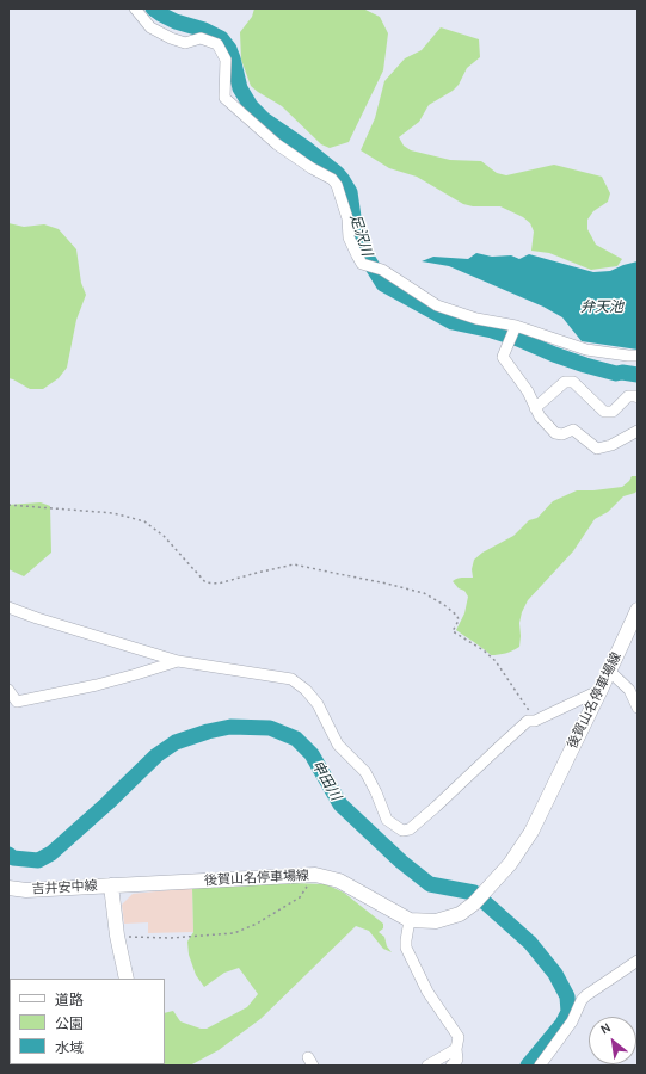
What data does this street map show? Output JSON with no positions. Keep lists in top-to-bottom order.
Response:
{
  "streets": {
    "main road": ["後賀山名停車場線", "吉井安中線"]
  },
  "crossings": [
    ["後賀山名停車場線", "吉井安中線"]
  ],
  "water": ["足沢川", "弁天池", "申田川"],
  "legend": ["道路", "公園", "水域"],
  "north": "top left"
}
